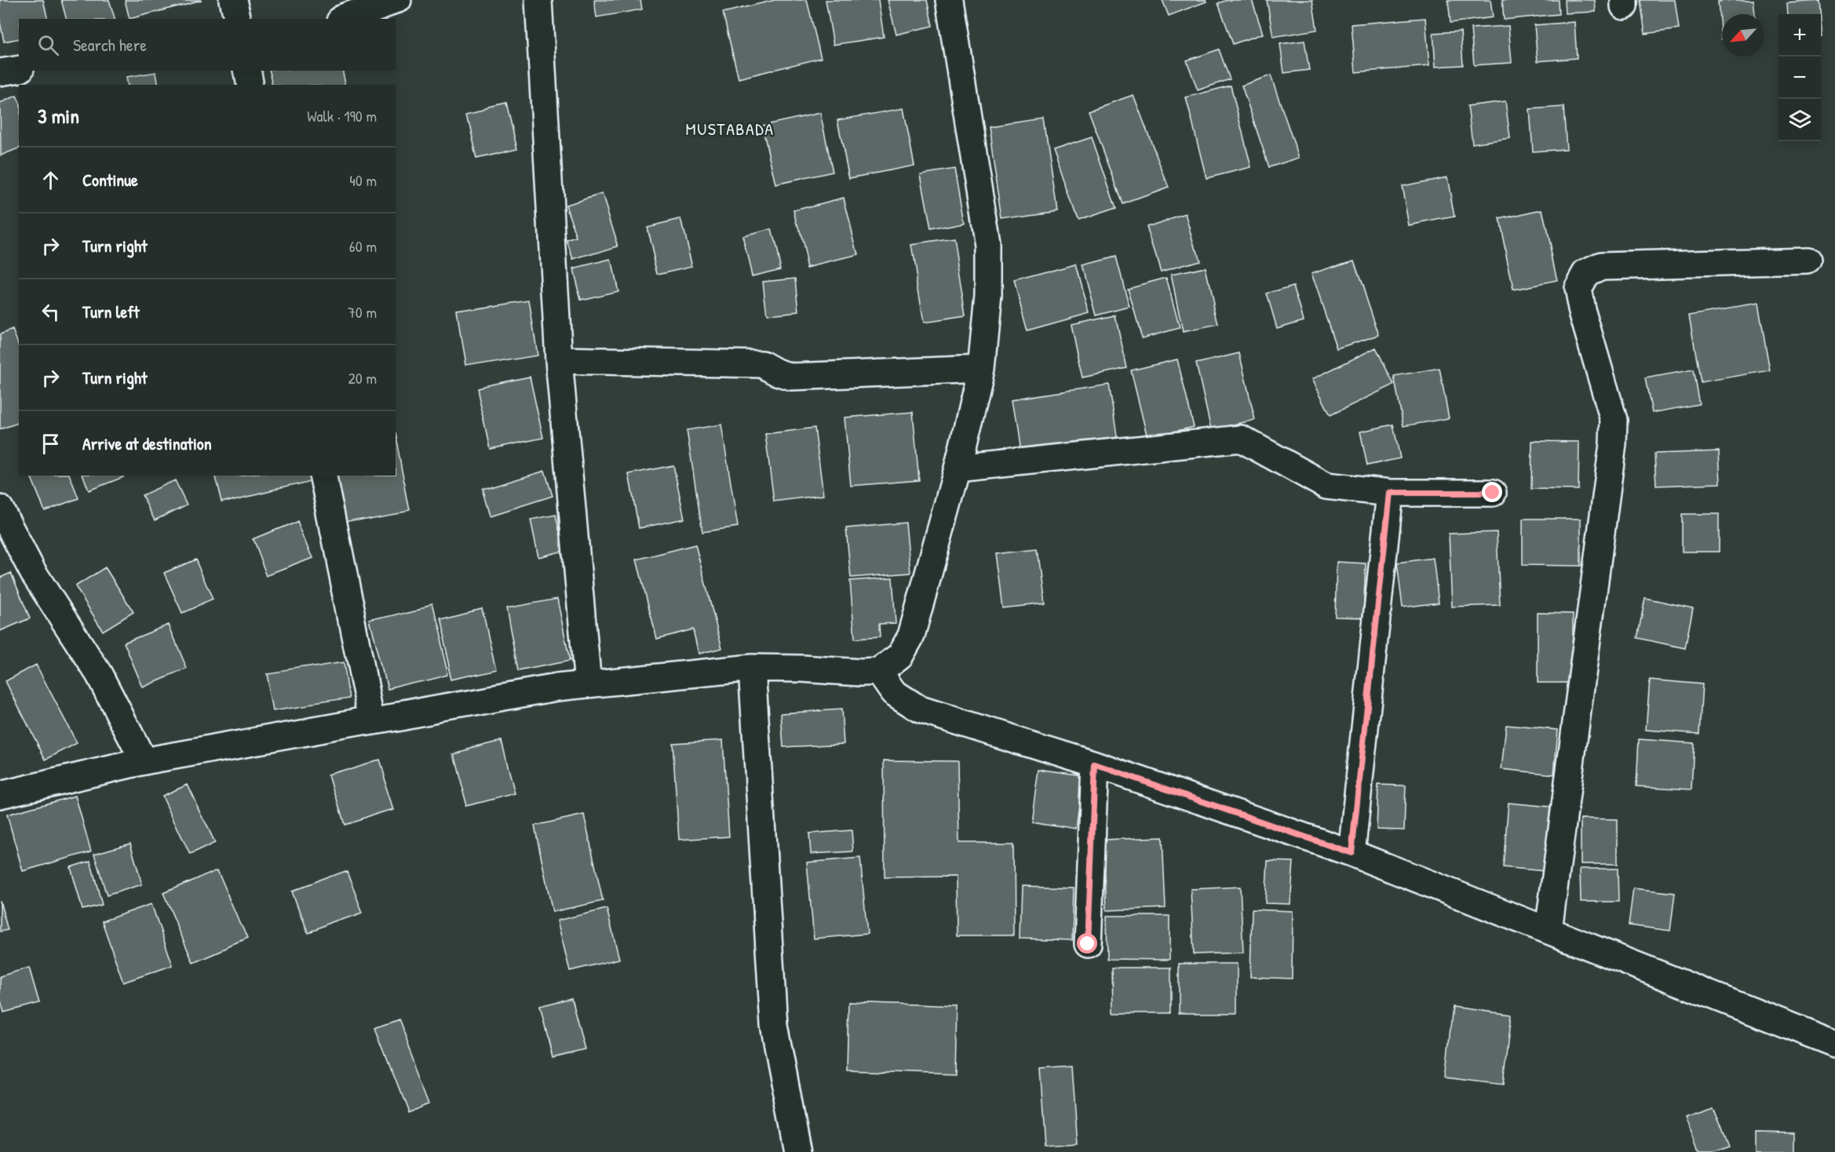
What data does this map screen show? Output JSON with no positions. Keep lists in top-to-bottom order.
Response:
{
  "districts": ["MUSTABADA"],
  "north": "bottom left",
  "page": {
    "map_buttons": ["+", "−"],
    "search": "Search here",
    "heading": ["3 min", "Walk · 190 m"],
    "list": [
      ["Continue", "40 m"],
      ["Turn right", "60 m"],
      ["Turn left", "70 m"],
      ["Turn right", "20 m"],
      "Arrive at destination"
    ]
  }
}
